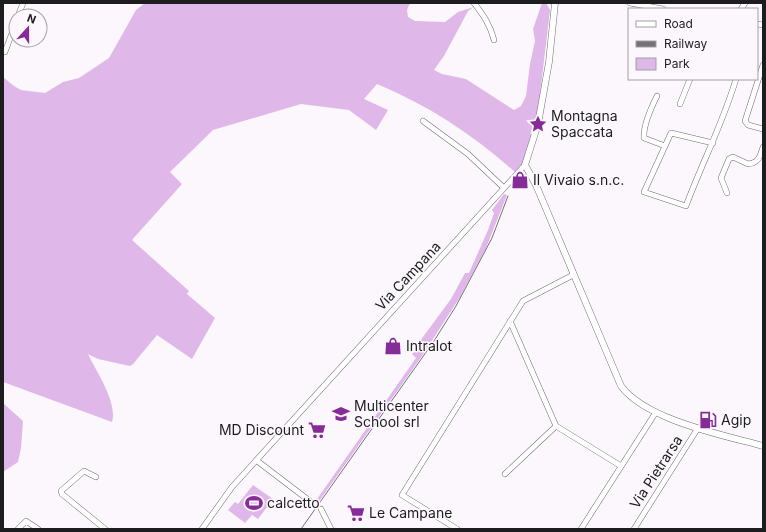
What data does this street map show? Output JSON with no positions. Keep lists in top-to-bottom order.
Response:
{
  "streets": {
    "main road": ["Via Campana"],
    "street": ["Via Pietrarsa"]
  },
  "places": {
    "place": ["Montagna Spaccata"],
    "shop": ["Il Vivaio s.n.c.", "Intralot"],
    "school or university": ["Multicenter School srl"],
    "fuel station": ["Agip"],
    "supermarket": ["MD Discount", "Le Campane"],
    "sports": ["calcetto"]
  },
  "legend": ["Road", "Railway", "Park"],
  "north": "top"
}
